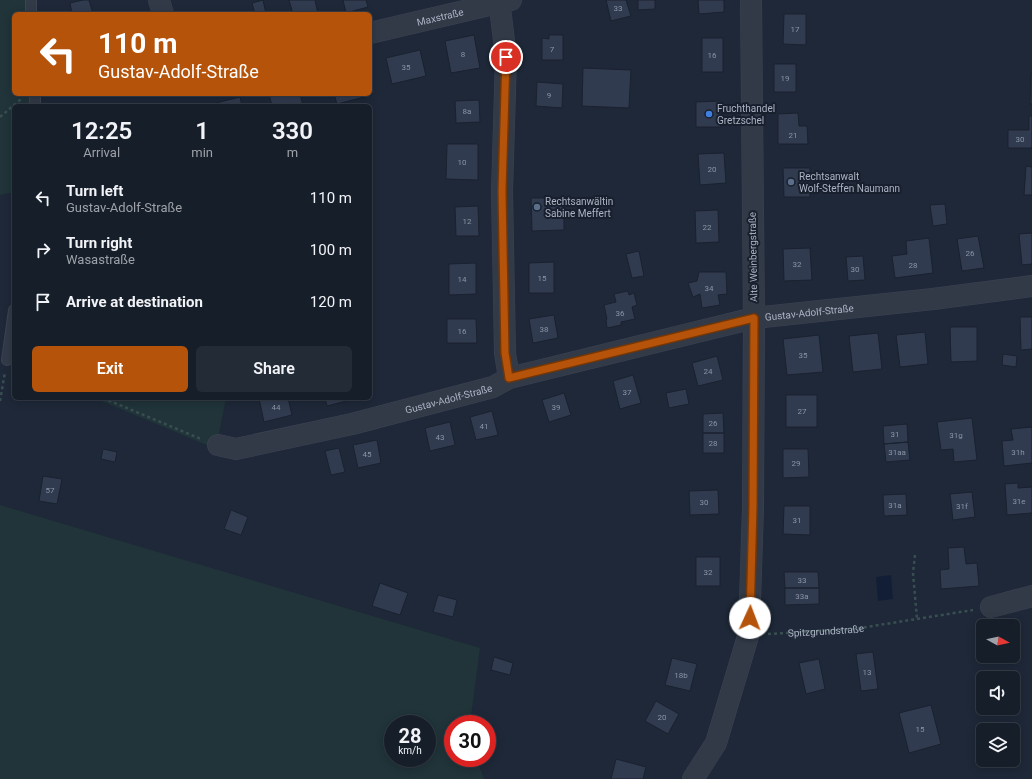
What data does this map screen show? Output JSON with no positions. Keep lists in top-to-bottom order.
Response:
{
  "streets": {
    "street": ["Maxstraße", "Alte Weinbergstraße", "Gustav-Adolf-Straße"],
    "path": ["Spitzgrundstraße"]
  },
  "crossings": [
    ["Alte Weinbergstraße", "Gustav-Adolf-Straße"],
    ["Alte Weinbergstraße", "Spitzgrundstraße"]
  ],
  "places": ["Fruchthandel Gretzschel", "Rechtsanwalt Wolf-Steffen Naumann", "Rechtsanwältin Sabine Meffert"],
  "house_numbers": [
    "33",
    "17",
    "7",
    "8",
    "16",
    "35",
    "19",
    "9",
    "8a",
    "21",
    "30",
    "10",
    "20",
    "12",
    "22",
    "26",
    "32",
    "28",
    "30",
    "15",
    "14",
    "34",
    "36",
    "38",
    "16",
    "35",
    "24",
    "37",
    "44",
    "39",
    "27",
    "26",
    "41",
    "31",
    "31g",
    "43",
    "28",
    "31aa",
    "31h",
    "45",
    "29",
    "57",
    "31e",
    "30",
    "31a",
    "31f",
    "31",
    "32",
    "33",
    "33a",
    "13",
    "18b",
    "20",
    "15"
  ],
  "north": "right",
  "page": {
    "turn": ["110 m", "Gustav-Adolf-Straße"],
    "eta": [
      "12:25",
      "Arrival",
      "1",
      "min",
      "330",
      "m"
    ],
    "list": [
      {
        "name": "Turn left",
        "note": "Gustav-Adolf-Straße",
        "value": "110 m"
      },
      {
        "name": "Turn right",
        "note": "Wasastraße",
        "value": "100 m"
      },
      {
        "name": "Arrive at destination",
        "value": "120 m"
      }
    ],
    "buttons": ["Exit", "Share"],
    "speed": "28 km/h",
    "limit": "30"
  }
}
